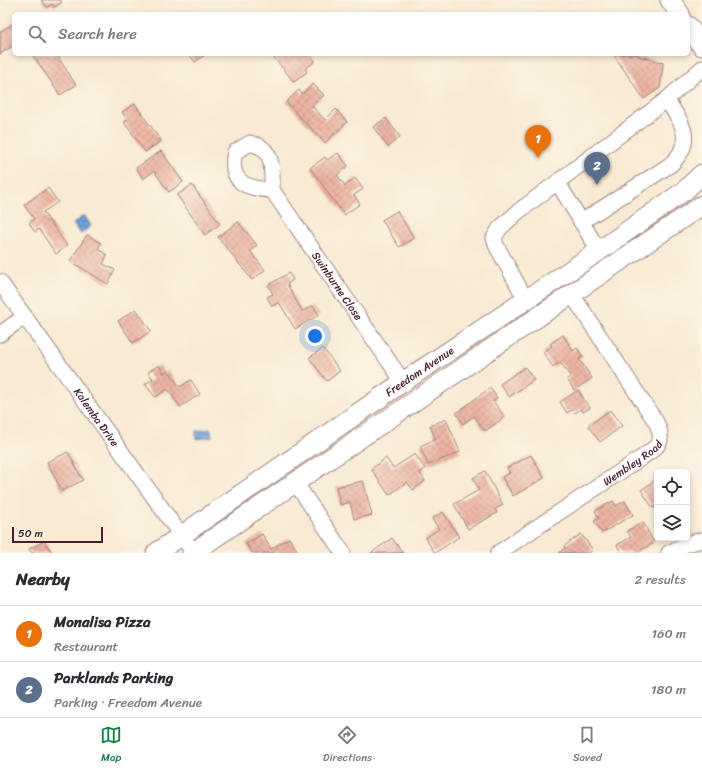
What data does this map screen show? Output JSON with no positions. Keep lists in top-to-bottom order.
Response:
{
  "streets": {
    "main road": ["Freedom Avenue"],
    "street": ["Swinburne Close", "Kalemba Drive", "Wembley Road"]
  },
  "crossings": [
    ["Swinburne Close", "Freedom Avenue"],
    ["Freedom Avenue", "Kalemba Drive"],
    ["Freedom Avenue", "Wembley Road"]
  ],
  "scale_bar": "50 m",
  "page": {
    "search": "Search here",
    "pins": ["1", "2"],
    "scale": "50 m",
    "heading": ["Nearby", "2 results"],
    "list": [
      {
        "mark": "1",
        "name": "Monalisa Pizza",
        "note": "Restaurant",
        "value": "160 m"
      },
      {
        "mark": "2",
        "name": "Parklands Parking",
        "note": "Parking · Freedom Avenue",
        "value": "180 m"
      }
    ],
    "nav": ["Map", "Directions", "Saved"]
  }
}
